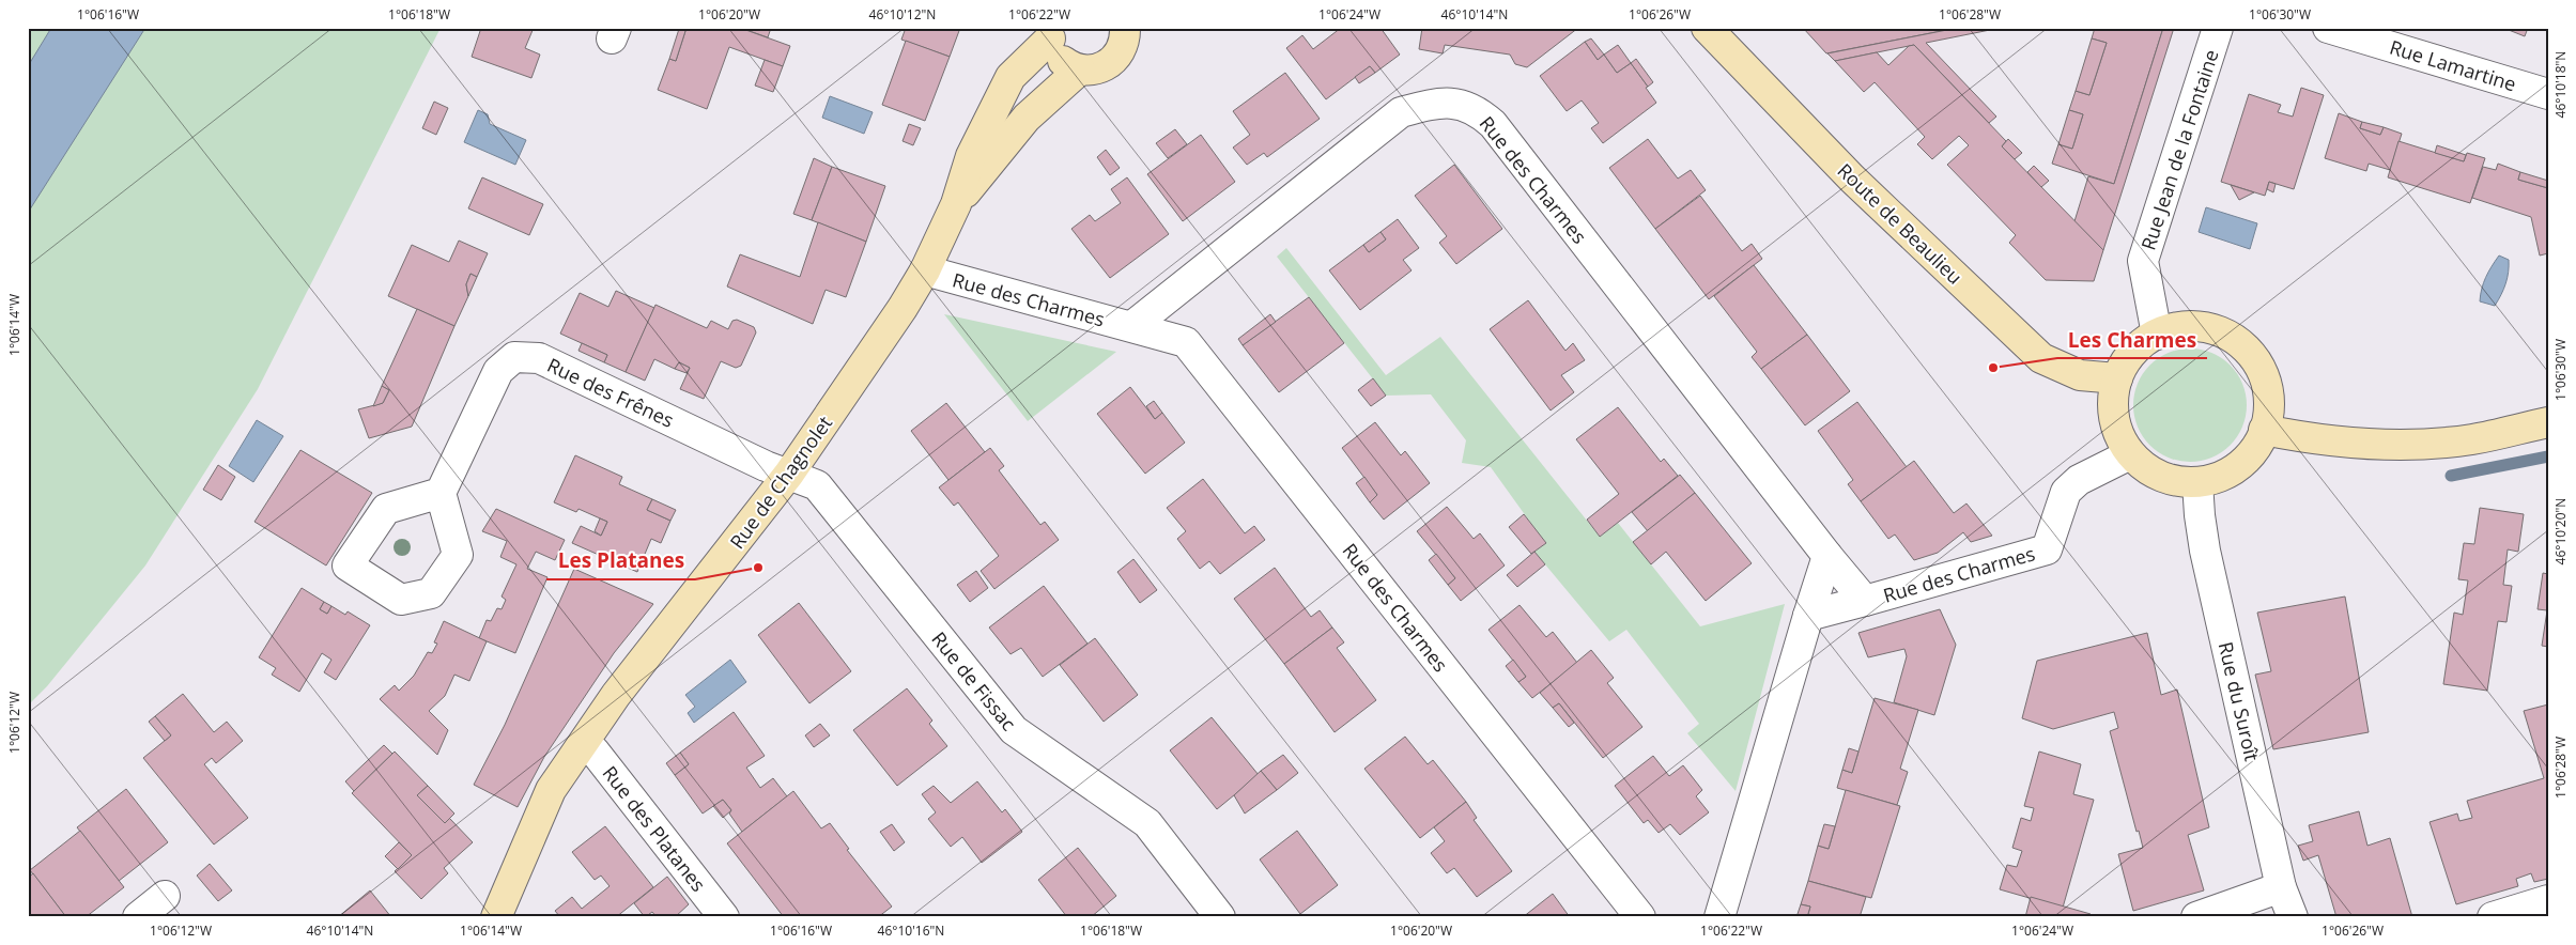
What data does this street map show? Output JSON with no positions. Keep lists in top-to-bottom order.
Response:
{
  "streets": {
    "street": [
      "Rue Lamartine",
      "Rue Jean de la Fontaine",
      "Rue des Charmes",
      "Route de Beaulieu",
      "Rue des Frênes",
      "Rue de Chagnolet",
      "Rue de Fissac",
      "Rue du Suroît",
      "Rue des Platanes"
    ]
  },
  "crossings": [
    ["Rue Jean de la Fontaine", "Rue des Charmes"],
    ["Rue Jean de la Fontaine", "Route de Beaulieu"],
    ["Rue Jean de la Fontaine", "Rue du Suroît"],
    ["Rue des Charmes", "Route de Beaulieu"],
    ["Rue des Charmes", "Rue de Chagnolet"],
    ["Rue des Charmes", "Rue du Suroît"],
    ["Route de Beaulieu", "Rue du Suroît"],
    ["Rue des Frênes", "Rue de Chagnolet"],
    ["Rue des Frênes", "Rue de Fissac"],
    ["Rue de Chagnolet", "Rue de Fissac"],
    ["Rue de Chagnolet", "Rue des Platanes"]
  ],
  "places": ["Les Charmes", "Les Platanes"],
  "coordinates": [
    "1°06'16\"W",
    "1°06'18\"W",
    "1°06'20\"W",
    "46°10'12\"N",
    "1°06'22\"W",
    "1°06'24\"W",
    "46°10'14\"N",
    "1°06'26\"W",
    "1°06'28\"W",
    "1°06'30\"W",
    "46°10'18\"N",
    "1°06'14\"W",
    "46°10'20\"N",
    "1°06'12\"W",
    "46°10'16\"N"
  ]
}
